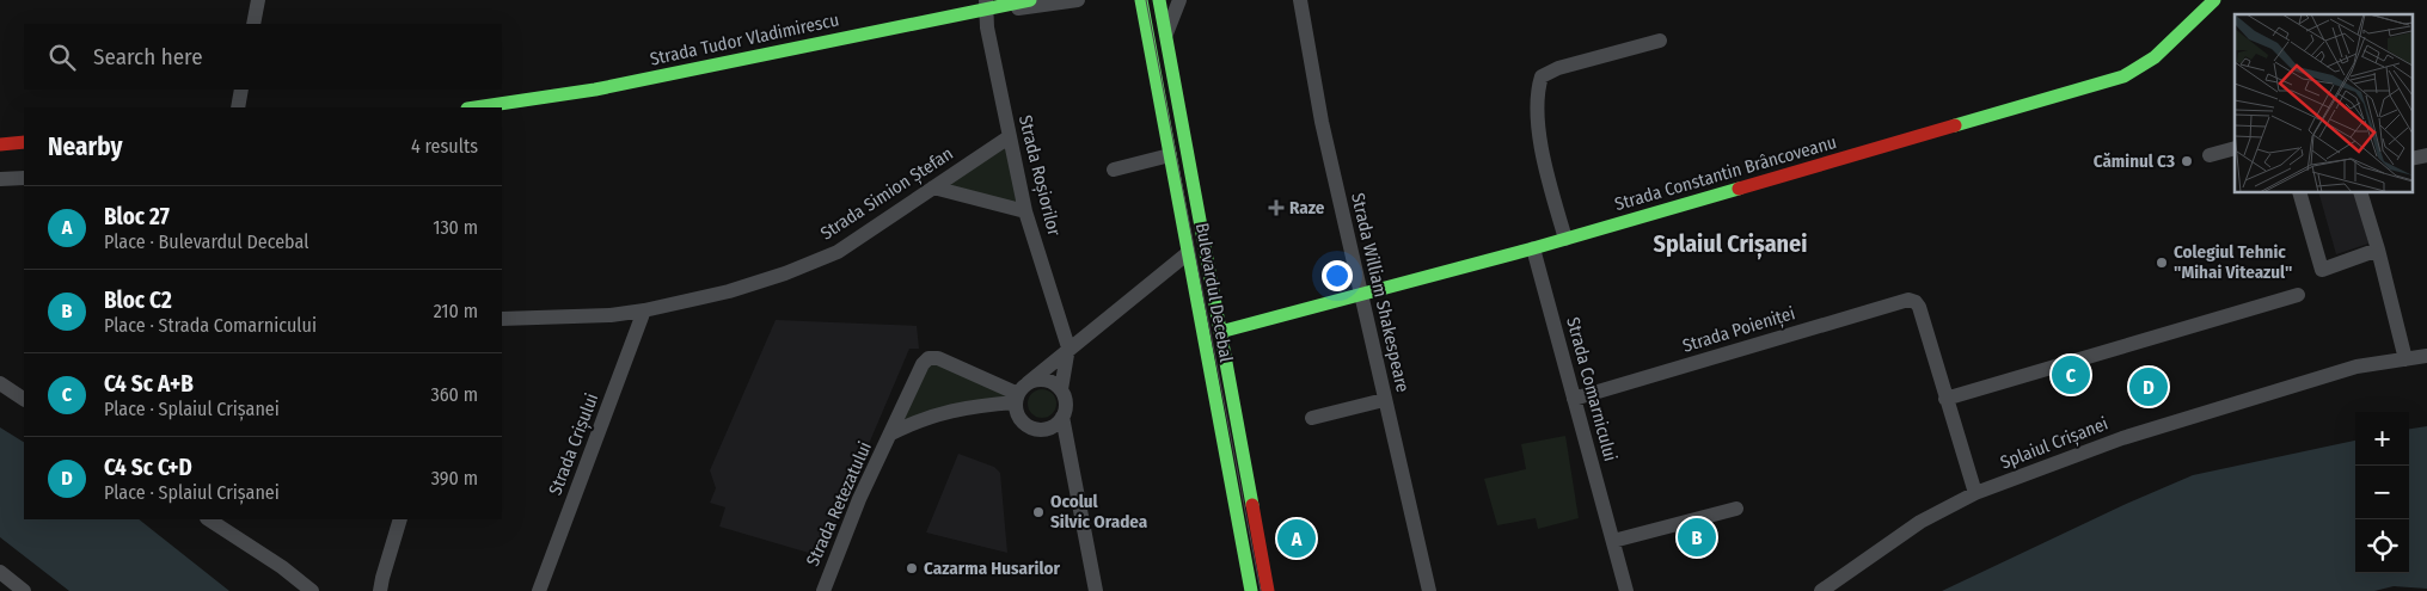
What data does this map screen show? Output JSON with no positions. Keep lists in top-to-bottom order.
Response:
{
  "streets": {
    "street": [
      "Strada Tudor Vladimirescu",
      "Strada Constantin Brâncoveanu",
      "Strada Roșiorilor",
      "Strada Simion Ștefan",
      "Bulevardul Decebal",
      "Strada William Shakespeare",
      "Strada Poieniței",
      "Strada Comarnicului",
      "Splaiul Crișanei",
      "Strada Crișului",
      "Strada Retezatului"
    ]
  },
  "crossings": [
    ["Strada Tudor Vladimirescu", "Strada Roșiorilor"],
    ["Strada Constantin Brâncoveanu", "Bulevardul Decebal"],
    ["Strada Constantin Brâncoveanu", "Strada William Shakespeare"],
    ["Strada Constantin Brâncoveanu", "Strada Comarnicului"],
    ["Strada Roșiorilor", "Strada Simion Ștefan"],
    ["Strada Simion Ștefan", "Strada Crișului"],
    ["Strada Poieniței", "Strada Comarnicului"]
  ],
  "districts": ["Splaiul Crișanei"],
  "places": {
    "other": [
      "Căminul C3",
      "Colegiul Tehnic \"Mihai Viteazul\"",
      "Ocolul Silvic Oradea",
      "Cazarma Husarilor"
    ],
    "health": ["Raze"]
  },
  "page": {
    "search": "Search here",
    "heading": ["Nearby", "4 results"],
    "list": [
      {
        "mark": "A",
        "name": "Bloc 27",
        "note": "Place · Bulevardul Decebal",
        "value": "130 m"
      },
      {
        "mark": "B",
        "name": "Bloc C2",
        "note": "Place · Strada Comarnicului",
        "value": "210 m"
      },
      {
        "mark": "C",
        "name": "C4 Sc A+B",
        "note": "Place · Splaiul Crișanei",
        "value": "360 m"
      },
      {
        "mark": "D",
        "name": "C4 Sc C+D",
        "note": "Place · Splaiul Crișanei",
        "value": "390 m"
      }
    ],
    "pins": [
      "C",
      "D",
      "B",
      "A"
    ],
    "map_buttons": ["+", "−"]
  }
}
